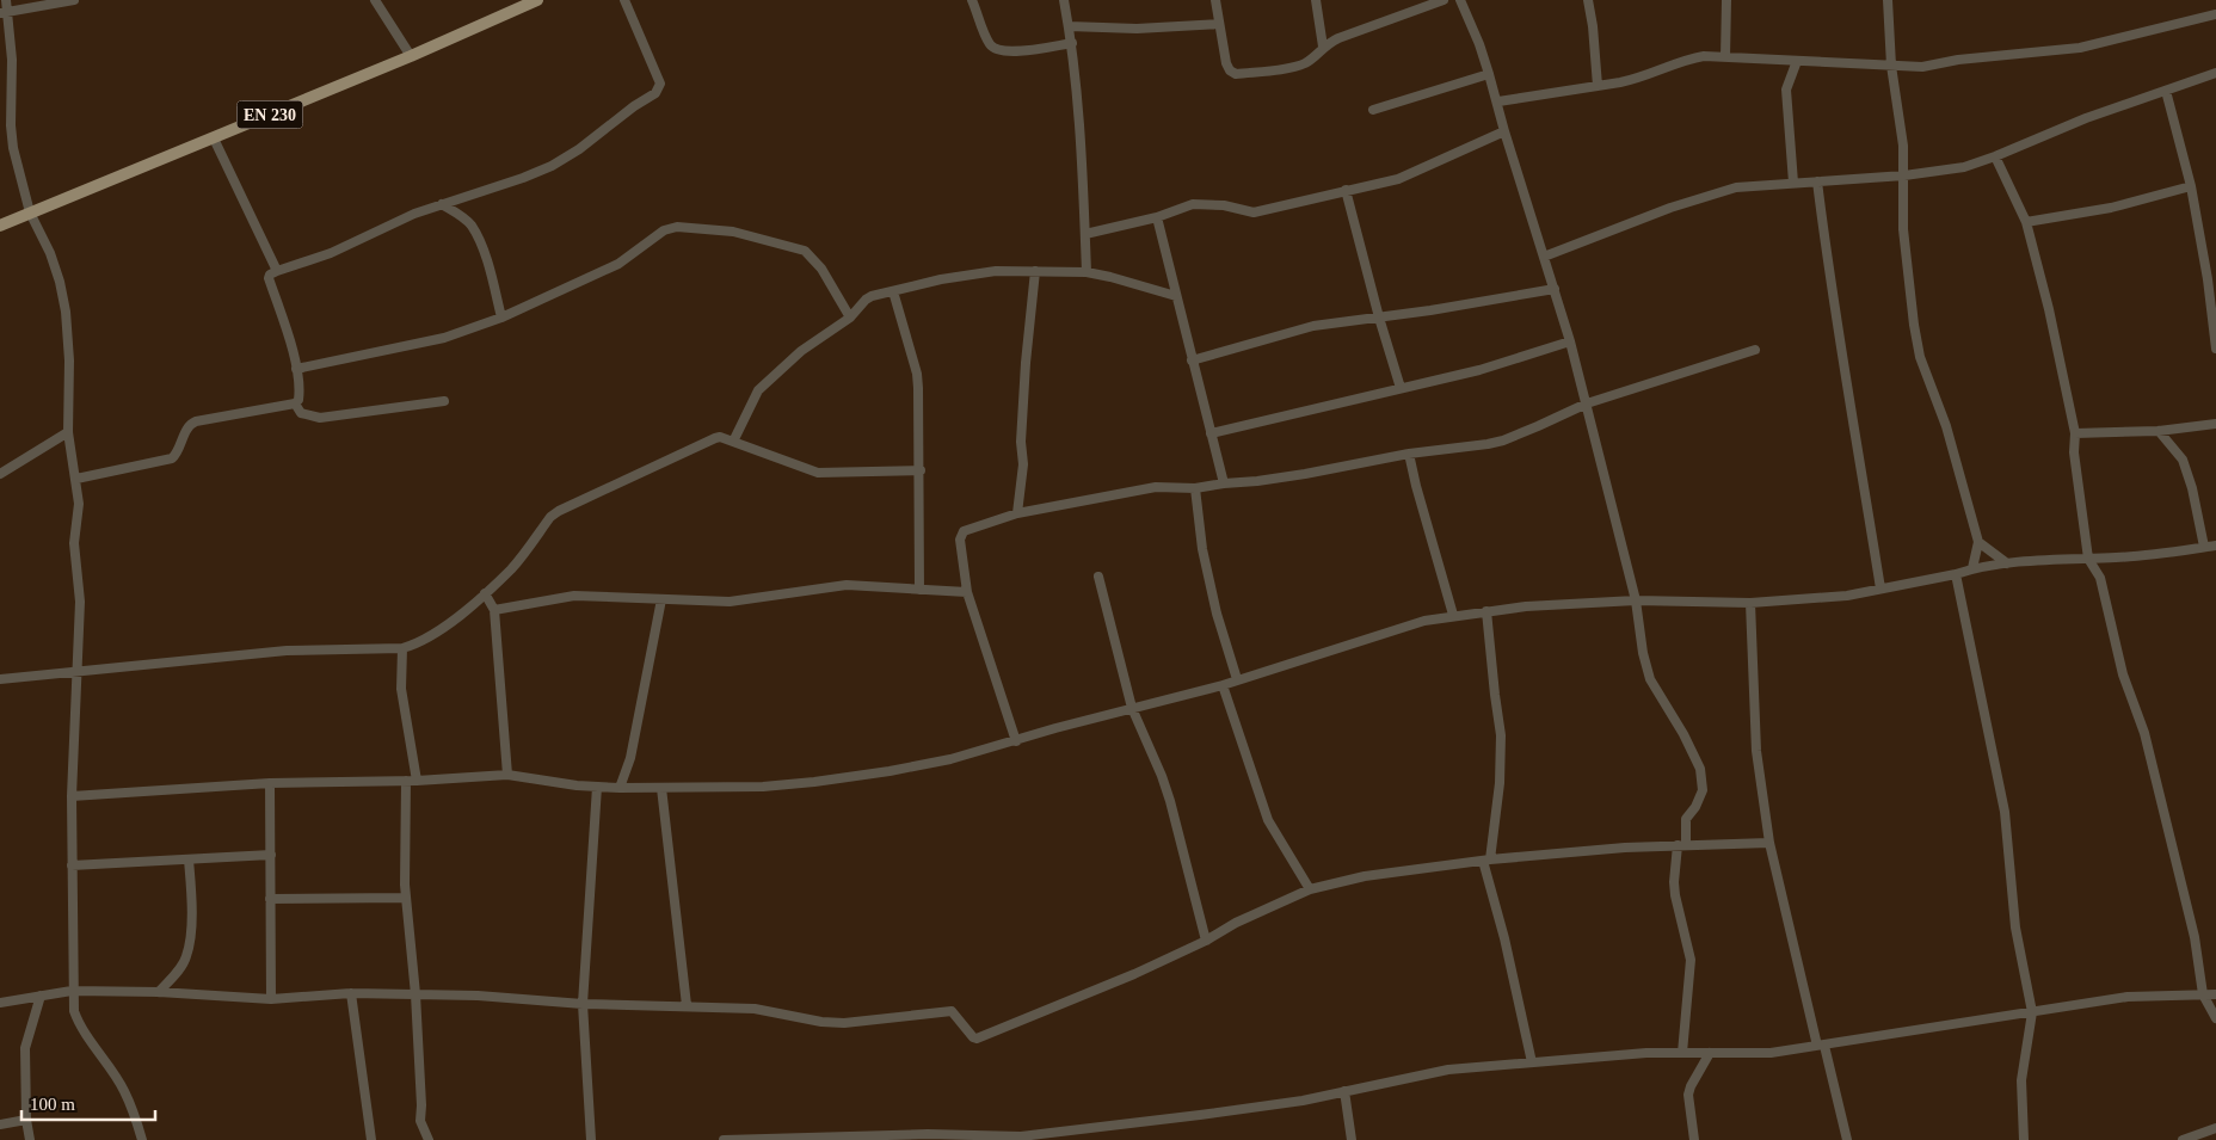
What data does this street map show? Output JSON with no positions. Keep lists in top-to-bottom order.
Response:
{
  "streets": {
    "main road": ["EN 230"]
  },
  "scale_bar": "100 m"
}
